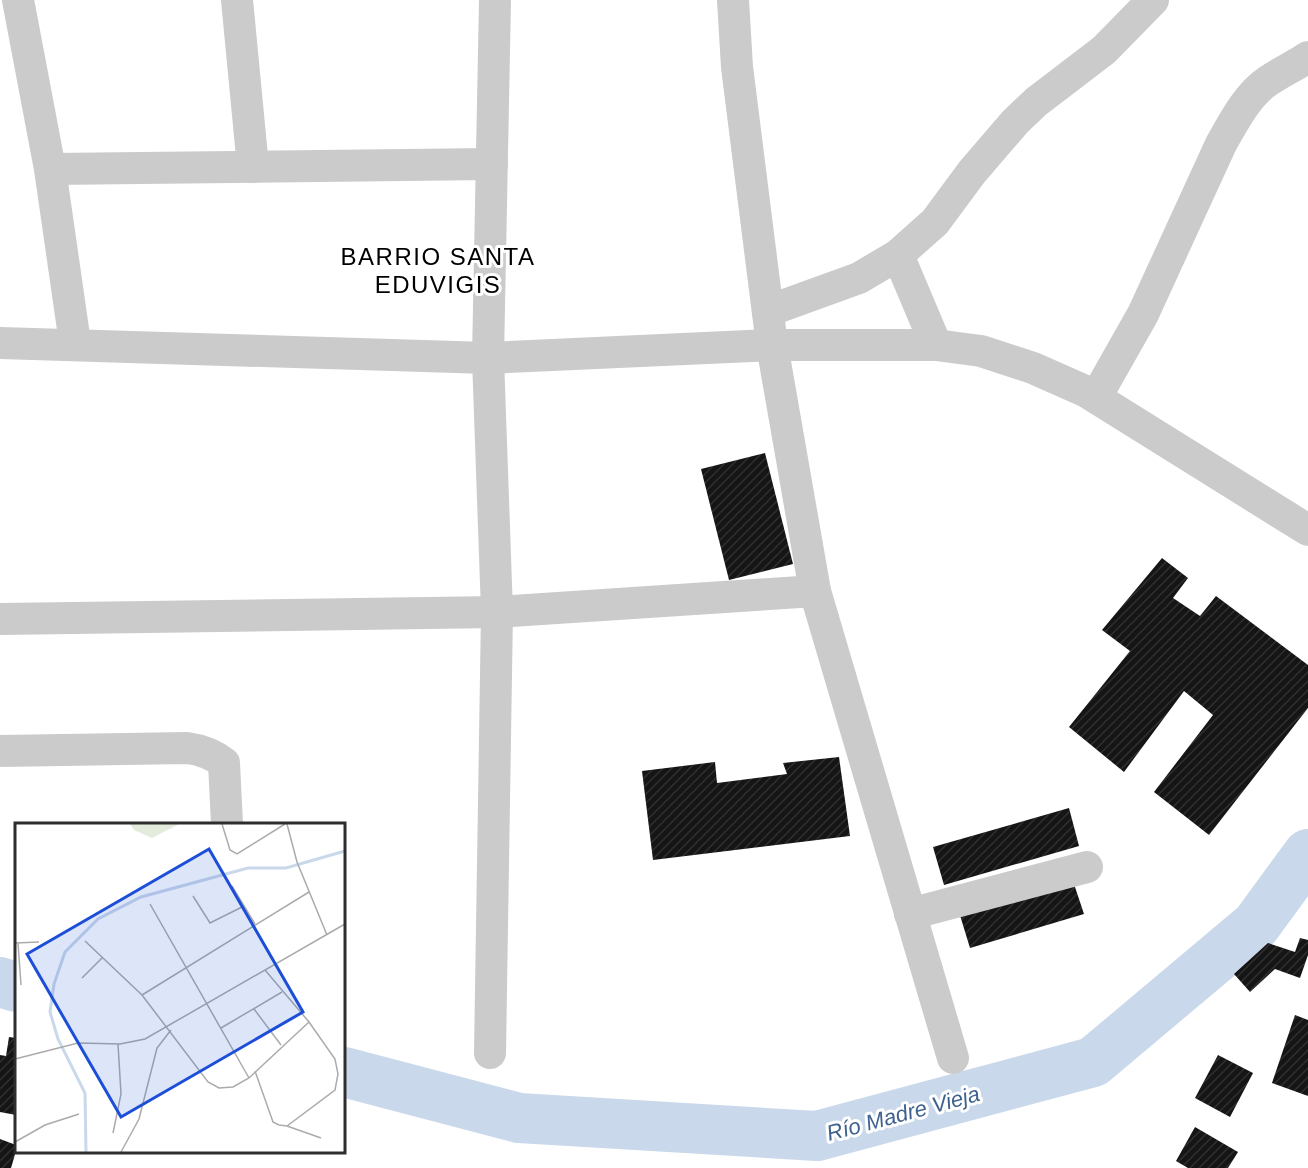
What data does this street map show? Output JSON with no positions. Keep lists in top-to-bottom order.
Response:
{
  "districts": ["BARRIO SANTA EDUVIGIS"],
  "water": ["Río Madre Vieja"]
}
